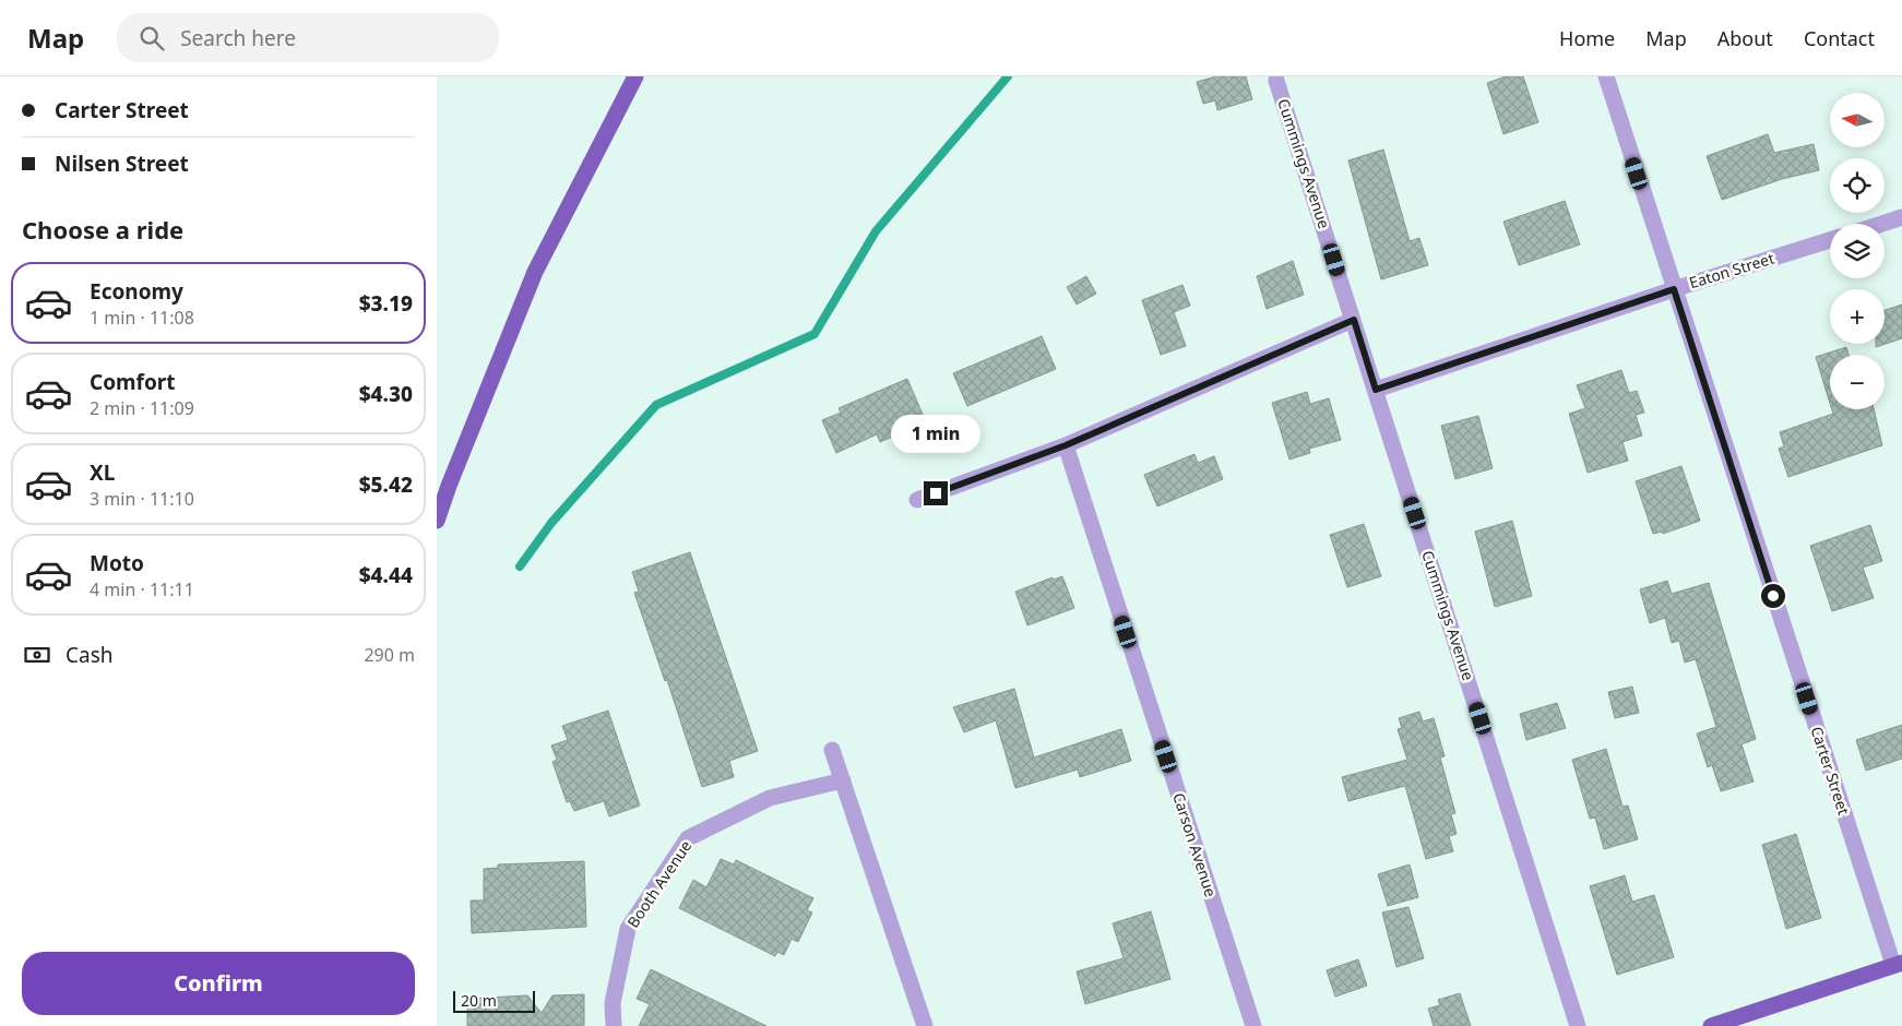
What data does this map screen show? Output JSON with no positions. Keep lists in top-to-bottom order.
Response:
{
  "streets": {
    "street": [
      "Cummings Avenue",
      "Eaton Street",
      "Carter Street",
      "Carson Avenue",
      "Booth Avenue"
    ]
  },
  "crossings": [
    ["Cummings Avenue", "Eaton Street"],
    ["Eaton Street", "Carter Street"]
  ],
  "scale_bar": "20 m",
  "north": "left",
  "page": {
    "header": "Map",
    "search": "Search here",
    "nav": [
      "Home",
      "Map",
      "About",
      "Contact"
    ],
    "banner": ["Carter Street", "Nilsen Street"],
    "map_buttons": ["+", "−"],
    "heading": "Choose a ride",
    "list": [
      {
        "name": "Economy",
        "note": "1 min · 11:08",
        "value": "$3.19"
      },
      {
        "name": "Comfort",
        "note": "2 min · 11:09",
        "value": "$4.30"
      },
      {
        "name": "XL",
        "note": "3 min · 11:10",
        "value": "$5.42"
      },
      {
        "name": "Moto",
        "note": "4 min · 11:11",
        "value": "$4.44"
      }
    ],
    "bubble": "1 min",
    "pay": ["Cash", "290 m"],
    "buttons": "Confirm",
    "scale": "20 m"
  }
}
